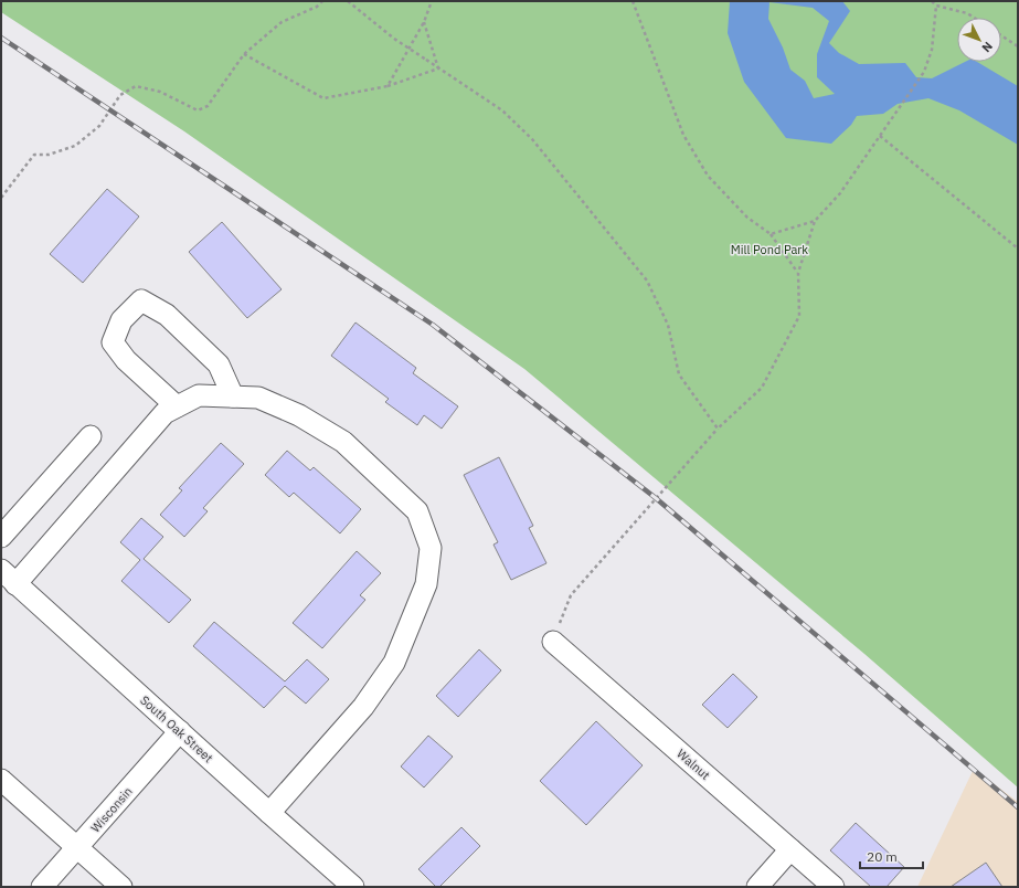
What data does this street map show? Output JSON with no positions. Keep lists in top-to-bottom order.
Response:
{
  "streets": {
    "street": ["South Oak Street", "Walnut", "Wisconsin"]
  },
  "crossings": [
    ["South Oak Street", "Wisconsin"]
  ],
  "parks": ["Mill Pond Park"],
  "scale_bar": "20 m",
  "north": "bottom right"
}
